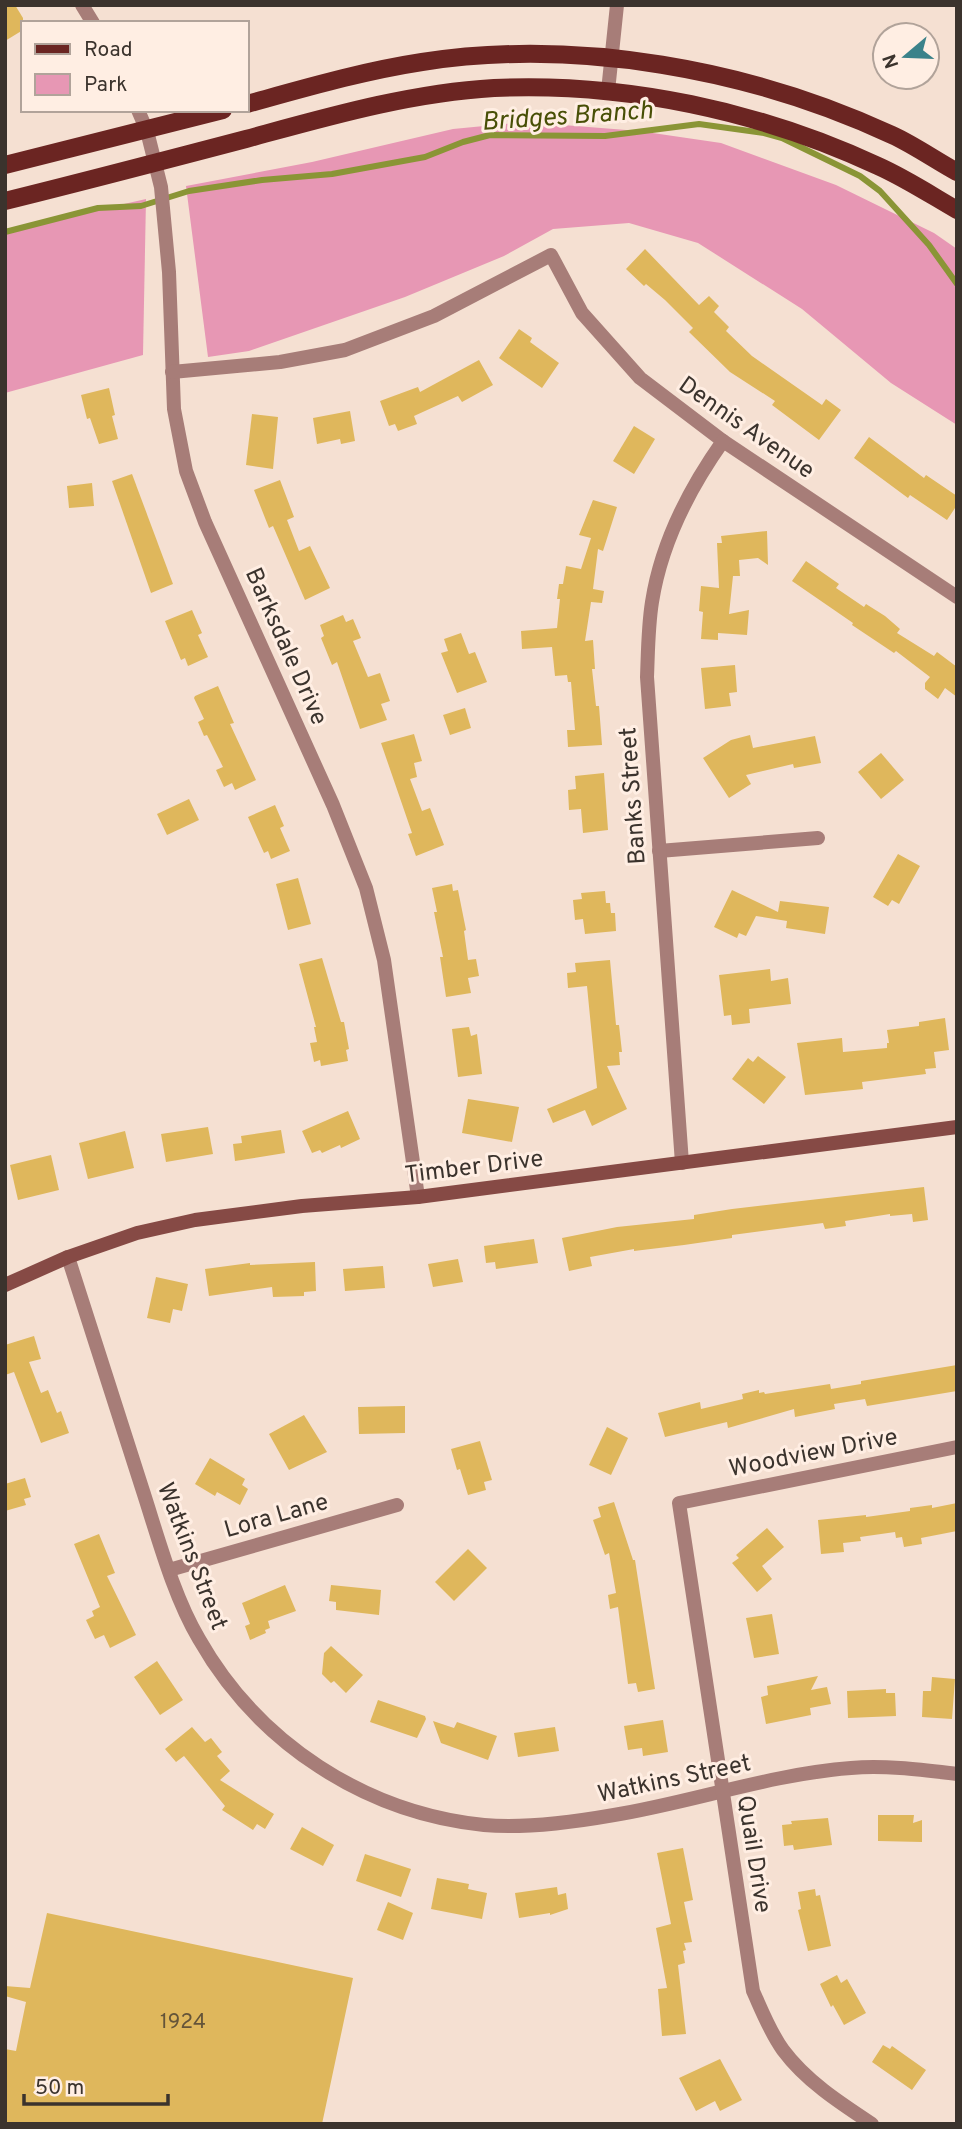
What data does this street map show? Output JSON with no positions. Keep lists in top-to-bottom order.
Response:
{
  "streets": {
    "street": [
      "Dennis Avenue",
      "Barksdale Drive",
      "Banks Street",
      "Timber Drive",
      "Woodview Drive",
      "Lora Lane",
      "Watkins Street",
      "Quail Drive"
    ]
  },
  "crossings": [
    ["Dennis Avenue", "Barksdale Drive"],
    ["Dennis Avenue", "Banks Street"],
    ["Barksdale Drive", "Timber Drive"],
    ["Banks Street", "Timber Drive"],
    ["Timber Drive", "Watkins Street"],
    ["Woodview Drive", "Quail Drive"],
    ["Lora Lane", "Watkins Street"],
    ["Watkins Street", "Quail Drive"]
  ],
  "water": ["Bridges Branch"],
  "house_numbers": ["1924"],
  "legend": ["Road", "Park"],
  "scale_bar": "50 m",
  "north": "left"
}
